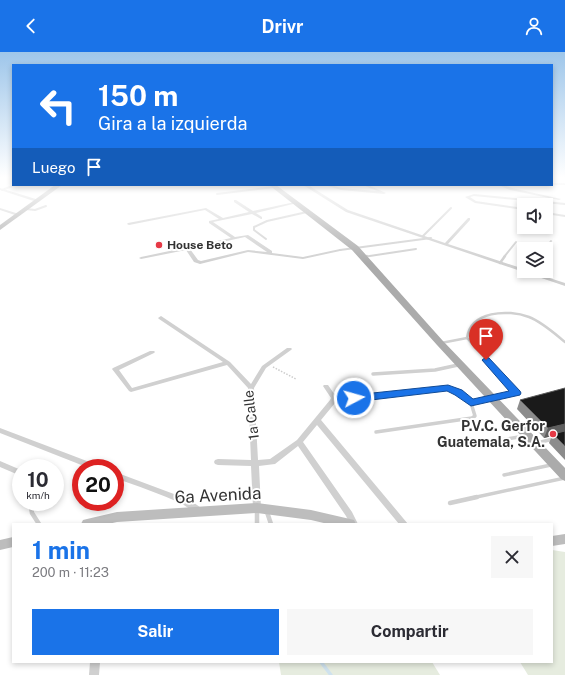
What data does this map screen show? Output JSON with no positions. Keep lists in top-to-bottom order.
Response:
{
  "streets": {
    "street": ["1a Calle", "6a Avenida"]
  },
  "crossings": [
    ["1a Calle", "6a Avenida"]
  ],
  "places": ["House Beto", "P.V.C. Gerfor Guatemala, S.A."],
  "page": {
    "header": "Drivr",
    "turn": ["150 m", "Gira a la izquierda"],
    "then": "Luego",
    "speed": "10 km/h",
    "limit": "20",
    "heading": ["1 min", "200 m · 11:23"],
    "buttons": ["Salir", "Compartir"]
  }
}
